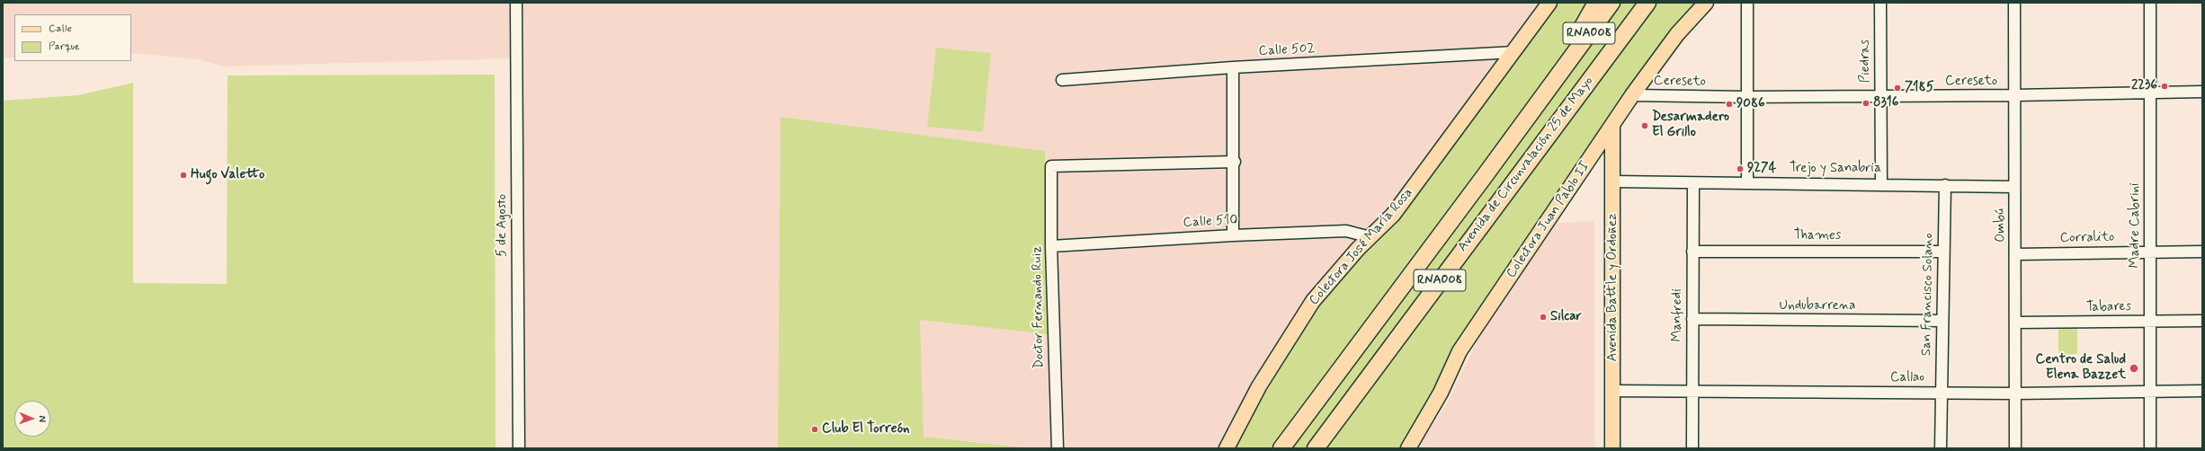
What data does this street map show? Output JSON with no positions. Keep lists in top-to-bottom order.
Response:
{
  "streets": {
    "highway": ["RNA008", "Avenida de Circunvalación 25 de Mayo"],
    "main road": ["Colectora Juan Pablo II", "Colectora José María Rosa", "Avenida Battle y Ordoñez"],
    "street": [
      "Calle 502",
      "Piedras",
      "Cereseto",
      "Trejo y Sanabria",
      "Calle 510",
      "5 de Agosto",
      "Ombú",
      "Madre Cabrini",
      "Thames",
      "Corralito",
      "San Francisco Solano",
      "Undubarrena",
      "Doctor Fernando Ruiz",
      "Tabares",
      "Manfredi",
      "Callao"
    ]
  },
  "crossings": [
    ["Calle 502", "Colectora José María Rosa"],
    ["Piedras", "Cereseto"],
    ["Piedras", "Trejo y Sanabria"],
    ["Cereseto", "Colectora Juan Pablo II"],
    ["Cereseto", "Ombú"],
    ["Cereseto", "Madre Cabrini"],
    ["Trejo y Sanabria", "Ombú"],
    ["Trejo y Sanabria", "Avenida Battle y Ordoñez"],
    ["Trejo y Sanabria", "San Francisco Solano"],
    ["Trejo y Sanabria", "Manfredi"],
    ["Colectora Juan Pablo II", "Avenida Battle y Ordoñez"],
    ["Calle 510", "Colectora José María Rosa"],
    ["Calle 510", "Doctor Fernando Ruiz"],
    ["Ombú", "Corralito"],
    ["Ombú", "Tabares"],
    ["Ombú", "Callao"],
    ["Madre Cabrini", "Corralito"],
    ["Madre Cabrini", "Tabares"],
    ["Madre Cabrini", "Callao"],
    ["Thames", "San Francisco Solano"],
    ["Thames", "Manfredi"],
    ["Avenida Battle y Ordoñez", "Callao"],
    ["San Francisco Solano", "Undubarrena"],
    ["San Francisco Solano", "Callao"],
    ["Undubarrena", "Manfredi"],
    ["Manfredi", "Callao"]
  ],
  "places": [
    "2236",
    "7185",
    "8316",
    "9086",
    "Desarmadero El Grillo",
    "9274",
    "Hugo Valetto",
    "Silcar",
    "Centro de Salud Elena Bazzet",
    "Club El Torreón"
  ],
  "legend": ["Calle", "Parque"],
  "north": "right"
}
